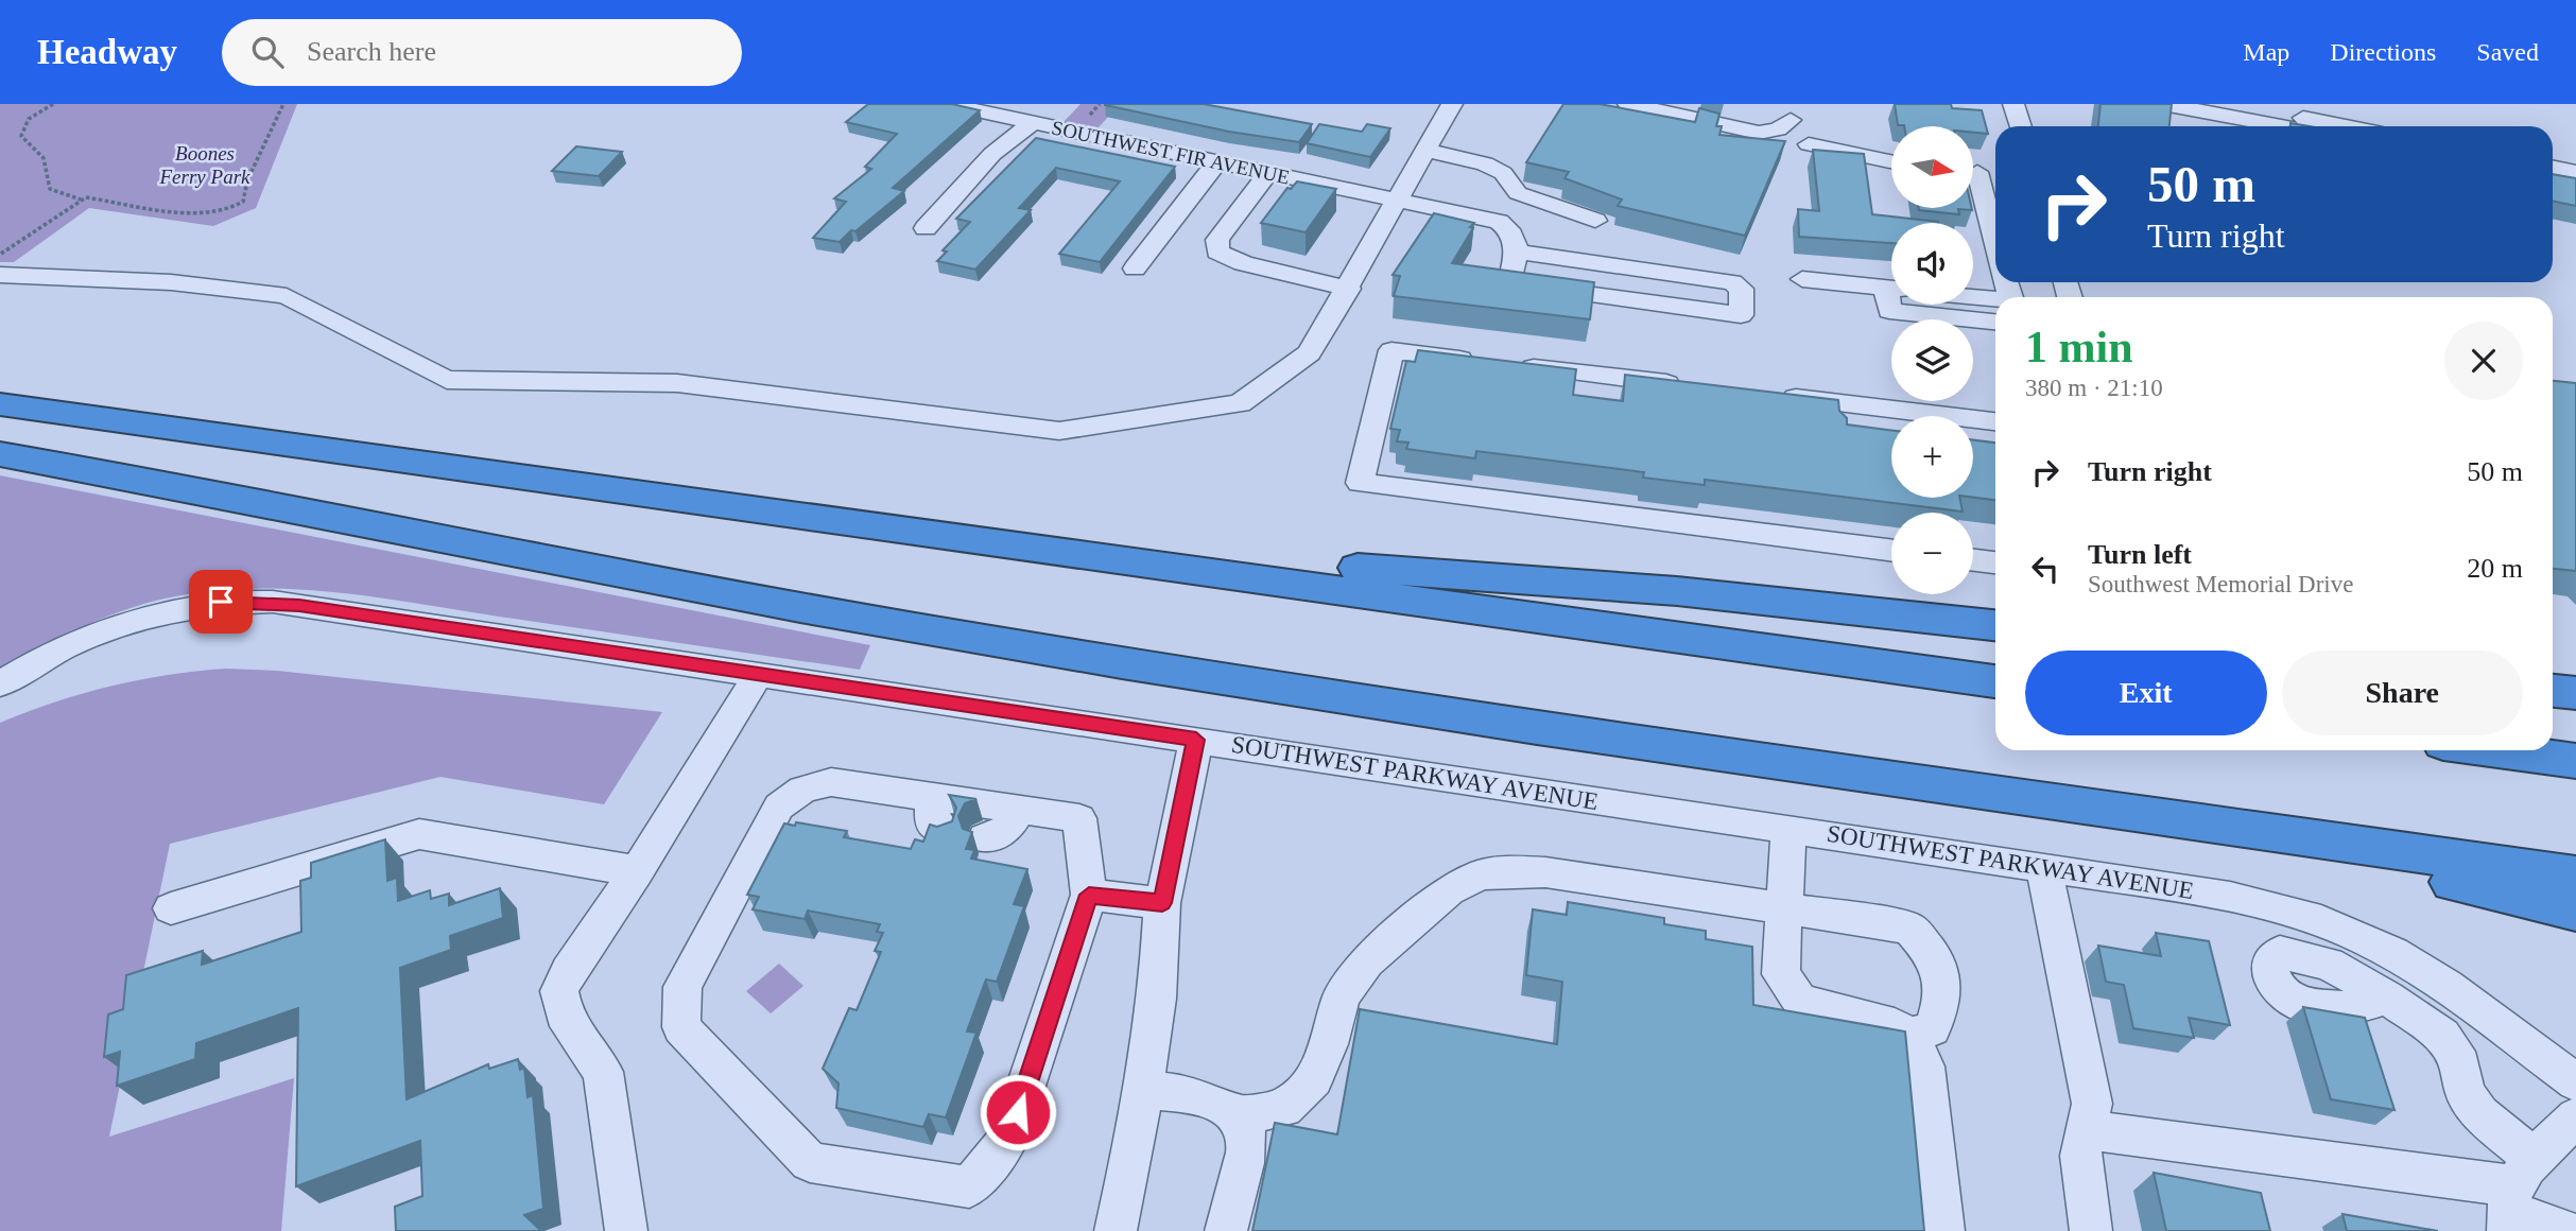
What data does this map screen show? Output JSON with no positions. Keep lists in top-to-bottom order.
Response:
{
  "streets": {
    "street": ["SOUTHWEST FIR AVENUE", "SOUTHWEST PARKWAY AVENUE"]
  },
  "parks": ["Boones Ferry Park"],
  "north": "right",
  "page": {
    "header": "Headway",
    "search": "Search here",
    "nav": ["Map", "Directions", "Saved"],
    "map_buttons": ["+", "−"],
    "turn": ["50 m", "Turn right"],
    "heading": ["1 min", "380 m · 21:10"],
    "list": [
      {
        "name": "Turn right",
        "value": "50 m"
      },
      {
        "name": "Turn left",
        "note": "Southwest Memorial Drive",
        "value": "20 m"
      }
    ],
    "buttons": ["Exit", "Share"]
  }
}
